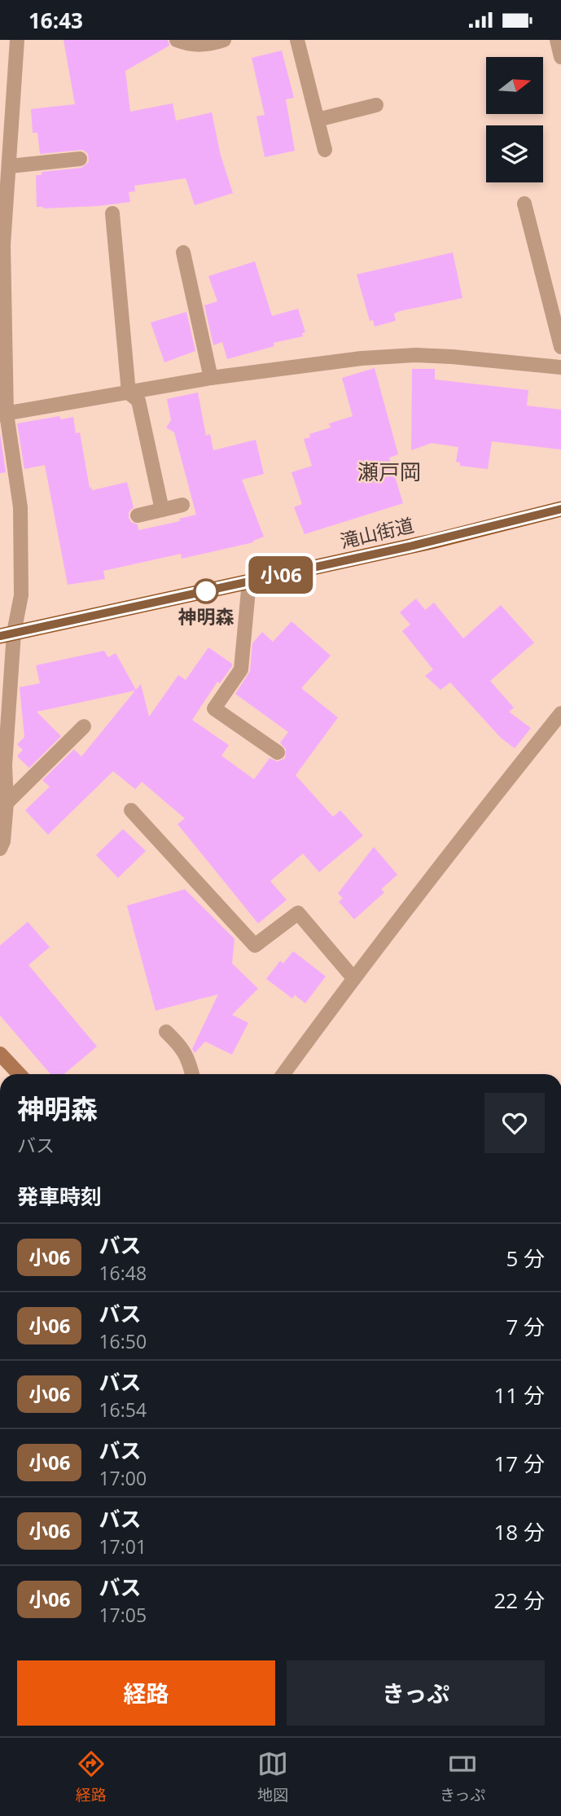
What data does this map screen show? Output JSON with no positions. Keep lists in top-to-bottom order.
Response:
{
  "streets": {
    "highway": ["滝山街道"]
  },
  "districts": ["瀬戸岡"],
  "places": ["神明森"],
  "lines": ["bus line 小06"],
  "north": "right",
  "page": {
    "status": "16:43",
    "on_map": "小06",
    "heading": [
      ["神明森", "バス"],
      "発車時刻"
    ],
    "list": [
      {
        "mark": "小06",
        "name": "バス",
        "note": "16:48",
        "value": "5 分"
      },
      {
        "mark": "小06",
        "name": "バス",
        "note": "16:50",
        "value": "7 分"
      },
      {
        "mark": "小06",
        "name": "バス",
        "note": "16:54",
        "value": "11 分"
      },
      {
        "mark": "小06",
        "name": "バス",
        "note": "17:00",
        "value": "17 分"
      },
      {
        "mark": "小06",
        "name": "バス",
        "note": "17:01",
        "value": "18 分"
      },
      {
        "mark": "小06",
        "name": "バス",
        "note": "17:05",
        "value": "22 分"
      }
    ],
    "buttons": ["経路", "きっぷ"],
    "tabs": ["経路", "地図", "きっぷ"]
  }
}
